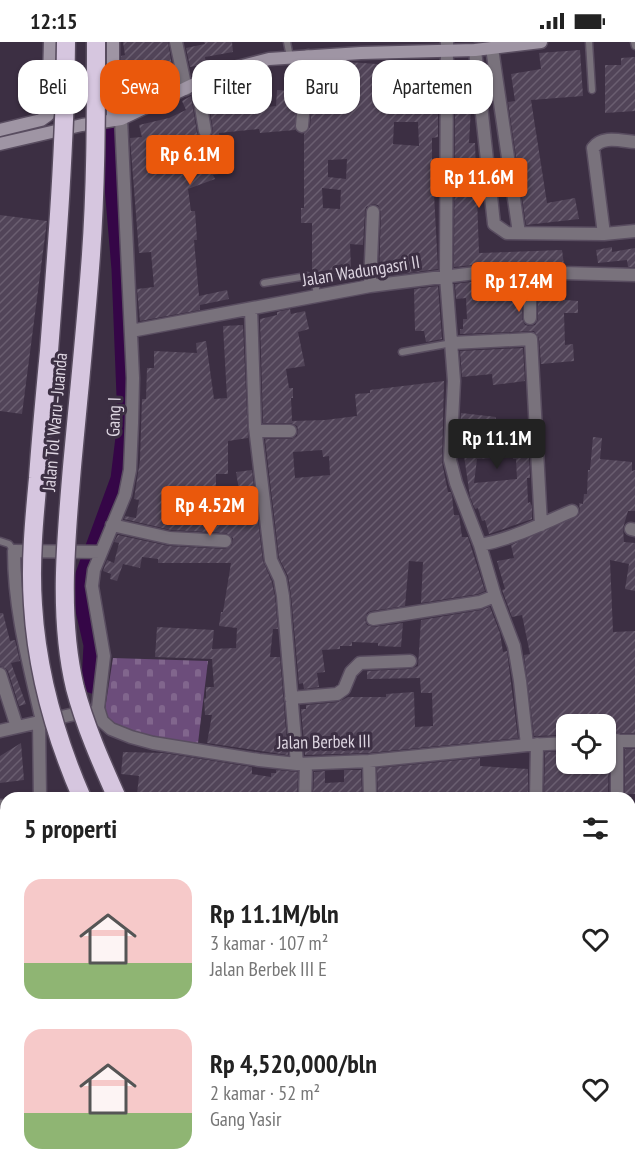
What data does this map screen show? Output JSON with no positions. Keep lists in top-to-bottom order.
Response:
{
  "streets": {
    "highway": ["Jalan Tol Waru–Juanda"],
    "street": ["Jalan Wadungasri II", "Gang I", "Jalan Berbek III"]
  },
  "crossings": [
    ["Jalan Wadungasri II", "Gang I"],
    ["Gang I", "Jalan Berbek III"]
  ],
  "page": {
    "status": "12:15",
    "chip": [
      "Beli",
      "Sewa",
      "Filter",
      "Baru",
      "Apartemen"
    ],
    "price": [
      "Rp 6.1M",
      "Rp 11.6M",
      "Rp 17.4M",
      "Rp 11.1M",
      "Rp 4.52M"
    ],
    "heading": "5 properti",
    "list": [
      {
        "name": "Rp 11.1M/bln",
        "note": "3 kamar · 107 m² · Jalan Berbek III E"
      },
      {
        "name": "Rp 4,520,000/bln",
        "note": "2 kamar · 52 m² · Gang Yasir"
      }
    ]
  }
}
